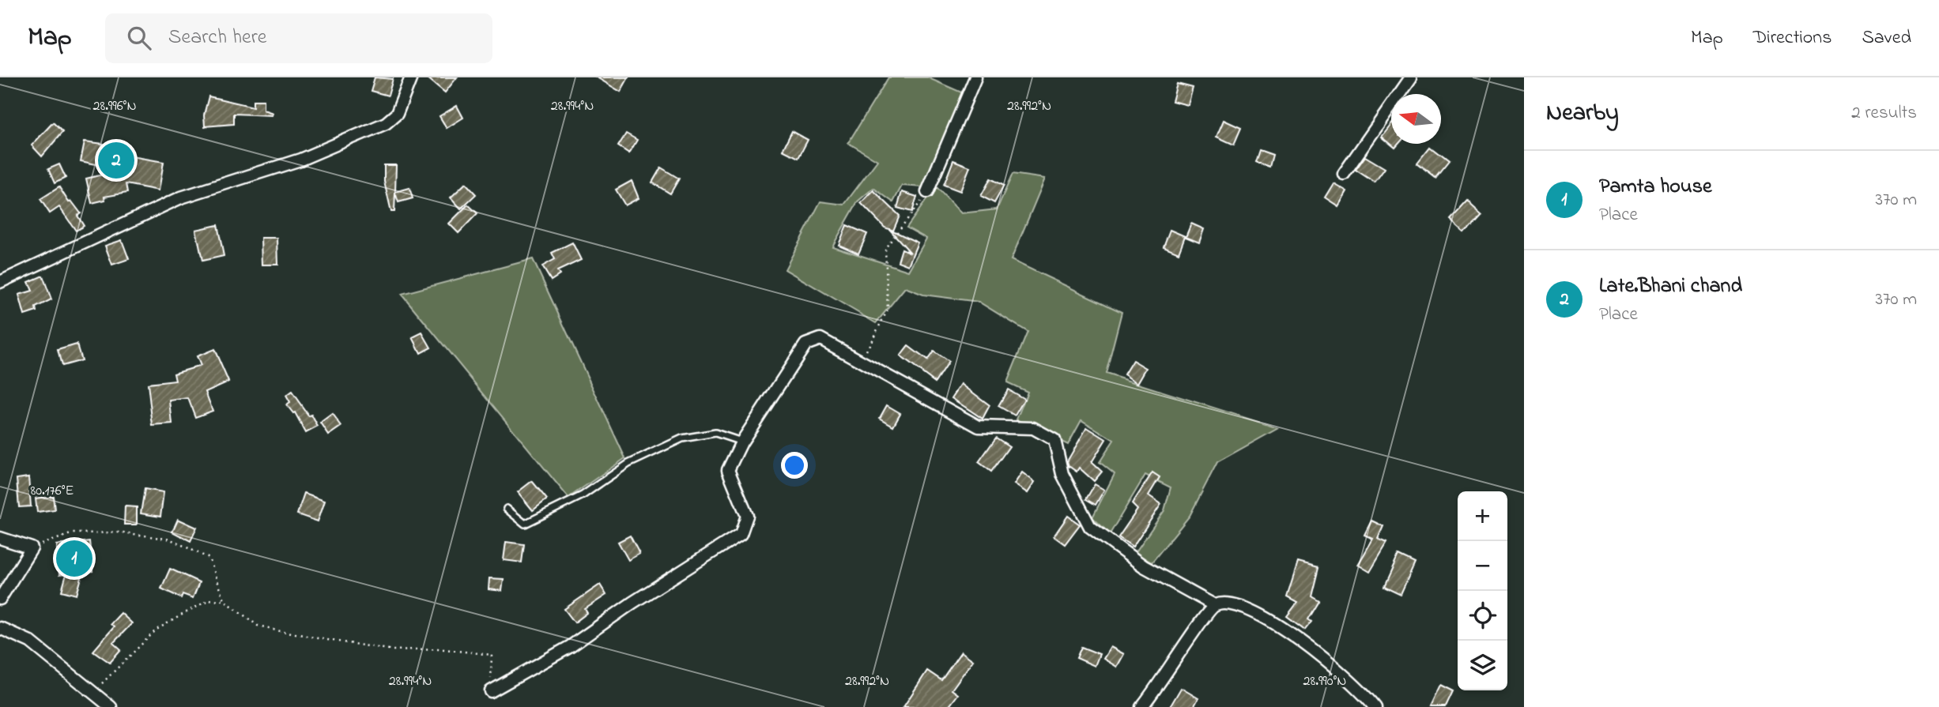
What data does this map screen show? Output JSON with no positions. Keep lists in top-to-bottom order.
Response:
{
  "north": "left",
  "page": {
    "header": "Map",
    "search": "Search here",
    "nav": ["Map", "Directions", "Saved"],
    "heading": ["Nearby", "2 results"],
    "pins": ["2", "1"],
    "list": [
      {
        "mark": "1",
        "name": "Pamta house",
        "note": "Place",
        "value": "370 m"
      },
      {
        "mark": "2",
        "name": "Late.Bhani chand",
        "note": "Place",
        "value": "370 m"
      }
    ],
    "map_buttons": ["+", "−"]
  },
  "coordinates": [
    "28.994°N",
    "28.996°N",
    "28.992°N",
    "80.176°E",
    "28.990°N"
  ]
}
